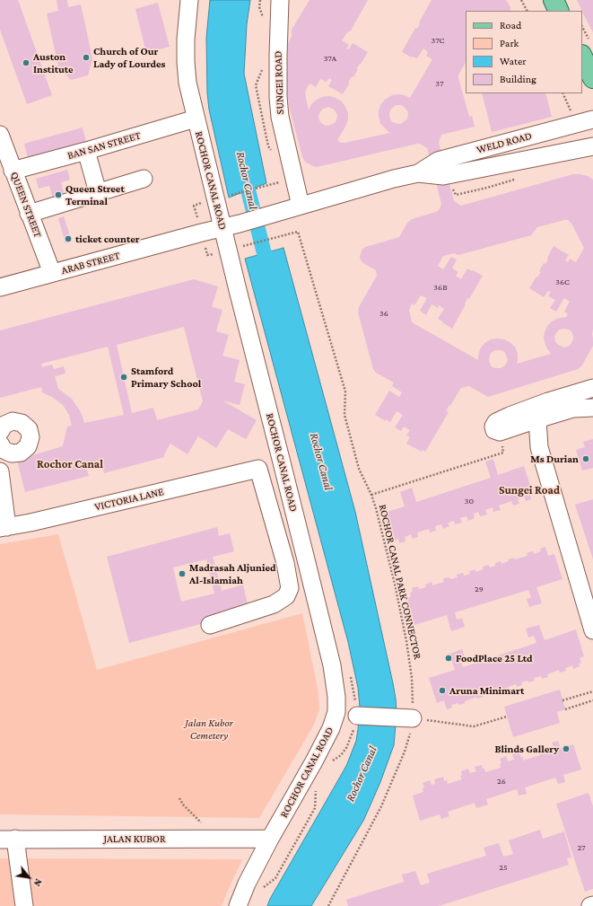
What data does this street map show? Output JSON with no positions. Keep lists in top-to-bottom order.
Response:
{
  "streets": {
    "street": [
      "SUNGEI ROAD",
      "WELD ROAD",
      "BAN SAN STREET",
      "ROCHOR CANAL ROAD",
      "QUEEN STREET",
      "ARAB STREET",
      "VICTORIA LANE",
      "JALAN KUBOR"
    ],
    "path": ["ROCHOR CANAL PARK CONNECTOR"]
  },
  "crossings": [
    ["SUNGEI ROAD", "WELD ROAD"],
    ["WELD ROAD", "ROCHOR CANAL ROAD"],
    ["WELD ROAD", "ARAB STREET"],
    ["BAN SAN STREET", "ROCHOR CANAL ROAD"],
    ["BAN SAN STREET", "QUEEN STREET"],
    ["ROCHOR CANAL ROAD", "ARAB STREET"],
    ["ROCHOR CANAL ROAD", "JALAN KUBOR"],
    ["QUEEN STREET", "ARAB STREET"]
  ],
  "districts": ["Rochor Canal", "Sungei Road"],
  "water": ["Rochor Canal"],
  "parks": ["Jalan Kubor Cemetery"],
  "places": [
    "Church of Our Lady of Lourdes",
    "Auston Institute",
    "Queen Street Terminal",
    "ticket counter",
    "Stamford Primary School",
    "Ms Durian",
    "Madrasah Aljunied Al-Islamiah",
    "FoodPlace 25 Ltd",
    "Aruna Minimart",
    "Blinds Gallery"
  ],
  "house_numbers": [
    "37C",
    "37A",
    "37",
    "36C",
    "36B",
    "36",
    "30",
    "29",
    "26",
    "27",
    "25"
  ],
  "legend": [
    "Road",
    "Park",
    "Water",
    "Building"
  ],
  "north": "bottom right"
}
